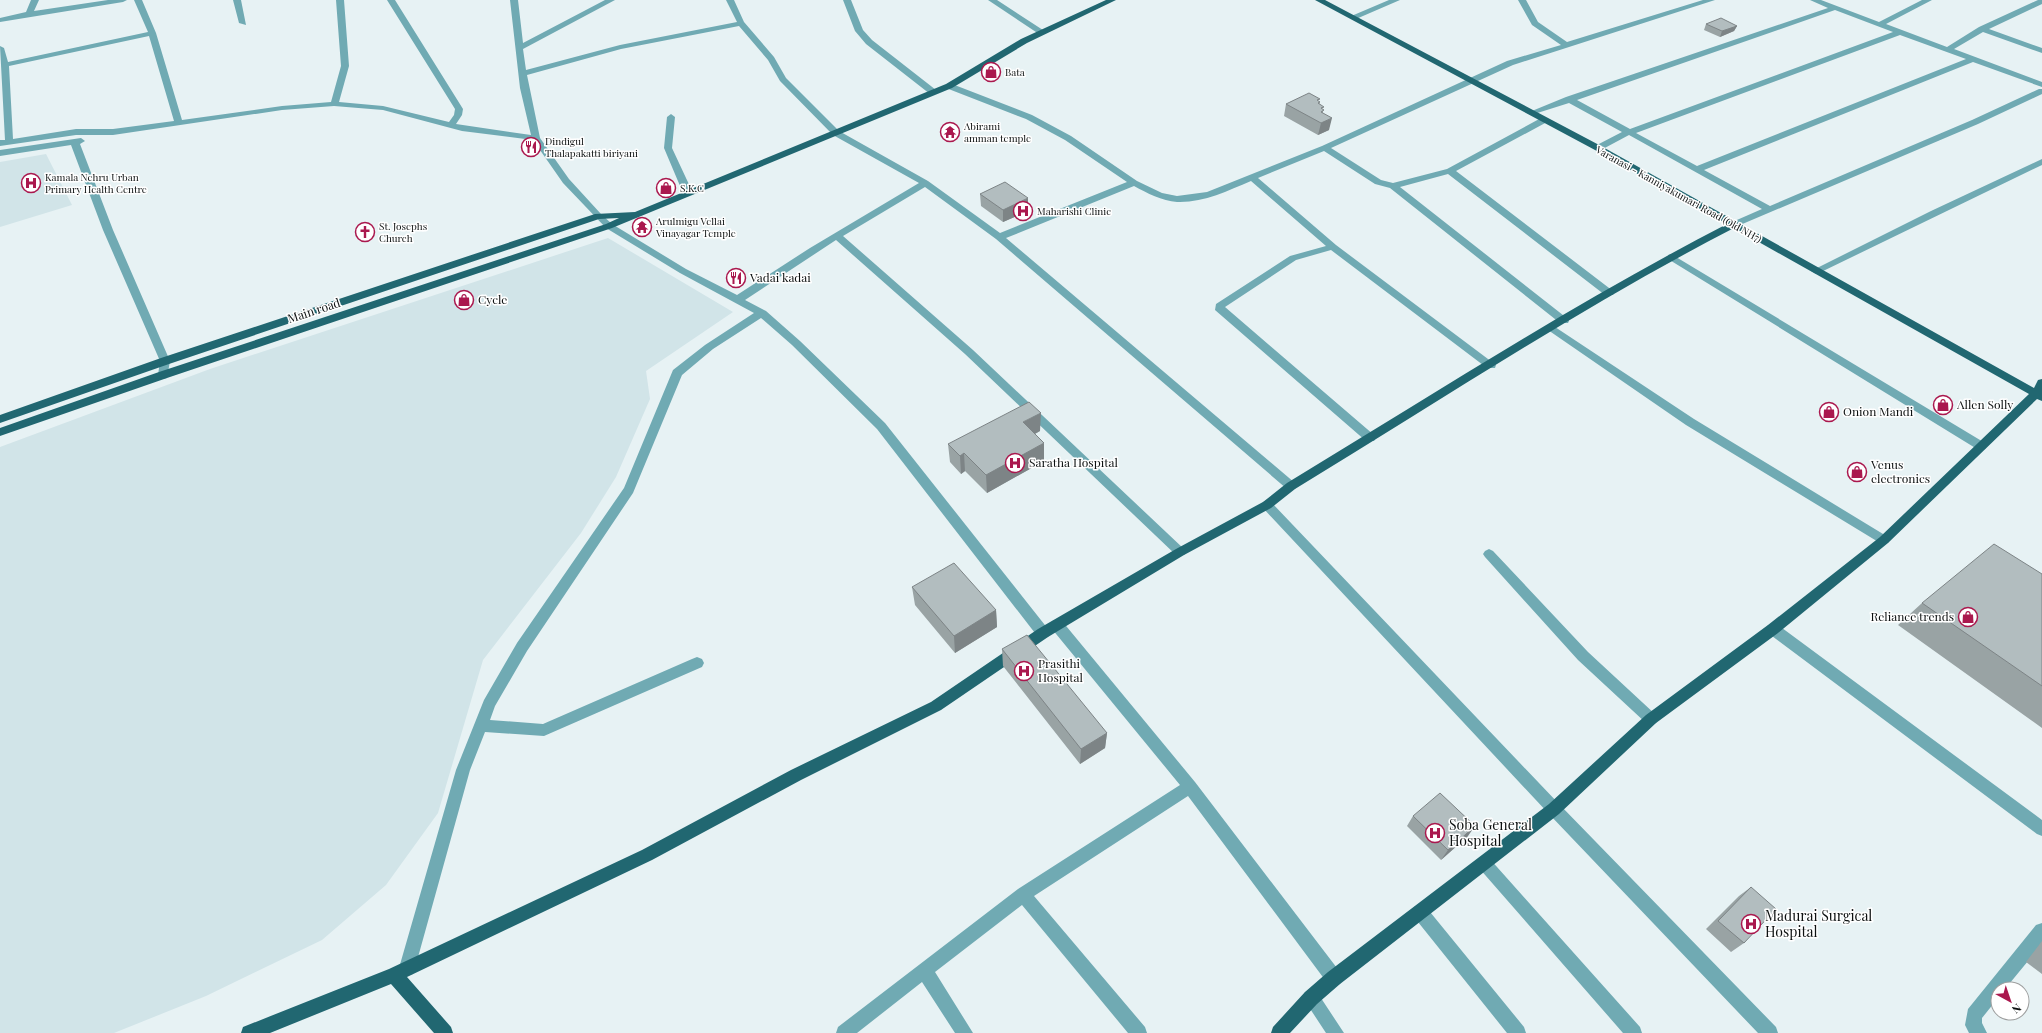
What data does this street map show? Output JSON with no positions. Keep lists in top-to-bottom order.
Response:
{
  "streets": {
    "main road": ["Varanasi - Kanniyakumari Road (Old NH7)", "Main road"]
  },
  "places": {
    "shop": [
      "Bata",
      "S.K.C",
      "Cycle",
      "Allen Solly",
      "Onion Mandi",
      "Venus electronics",
      "Reliance trends"
    ],
    "temple": ["Abirami amman temple", "Arulmigu Vellai Vinayagar Temple"],
    "restaurant": ["Dindigul Thalapakatti biriyani", "Vadai kadai"],
    "hospital": [
      "Kamala Nehru Urban Primary Health Centre",
      "Maharishi Clinic",
      "Saratha Hospital",
      "Prasithi Hospital",
      "Soba General Hospital",
      "Madurai Surgical Hospital"
    ],
    "church": ["St. Josephs Church"]
  },
  "north": "bottom right"
}
